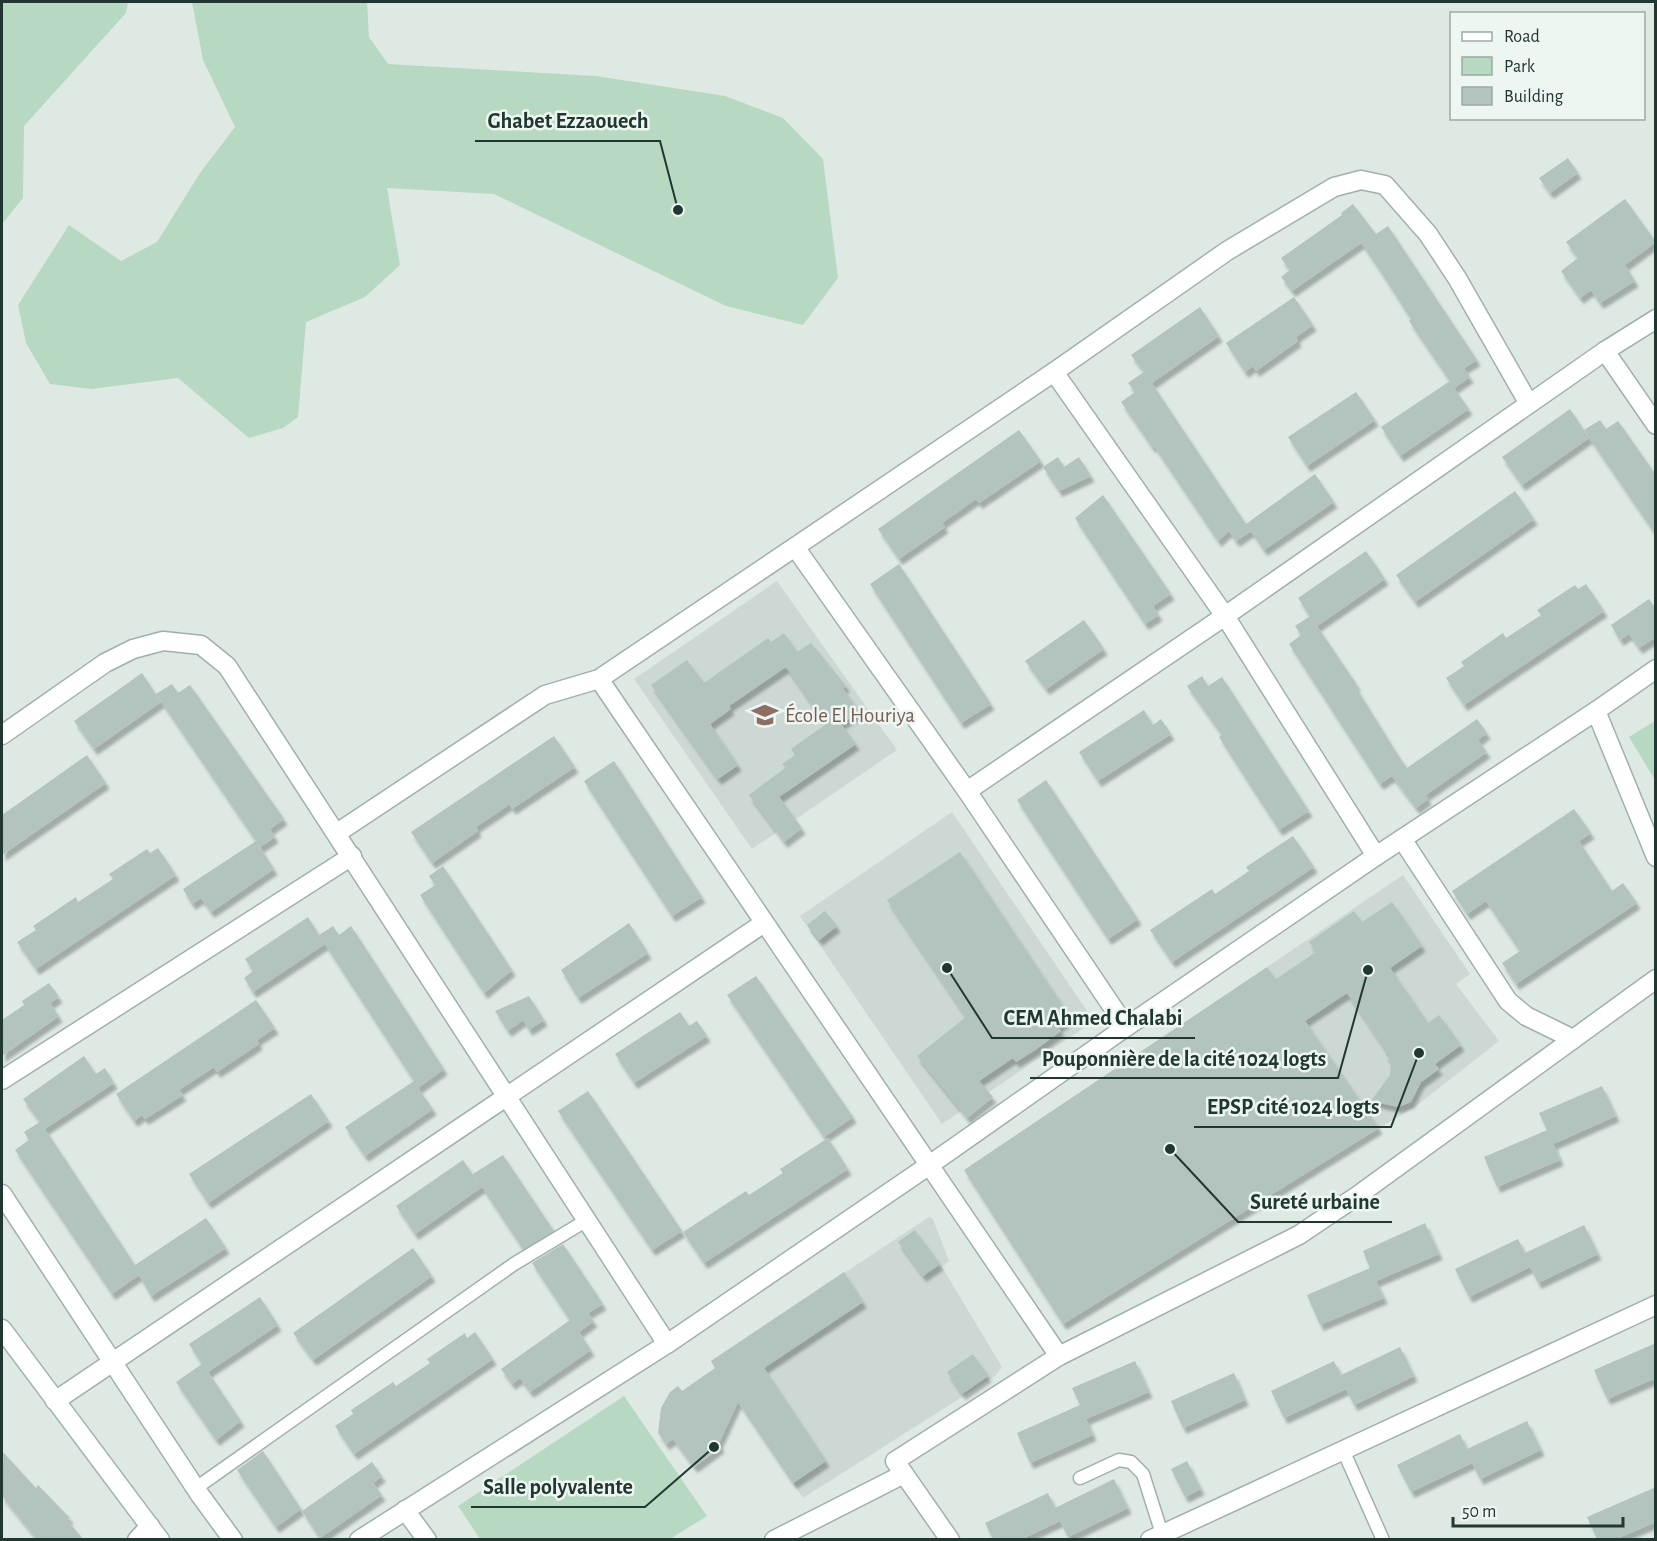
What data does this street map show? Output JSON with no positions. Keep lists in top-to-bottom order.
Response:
{
  "places": {
    "other": [
      "Ghabet Ezzaouech",
      "CEM Ahmed Chalabi",
      "Pouponnière de la cité 1024 logts",
      "EPSP cité 1024 logts",
      "Sureté urbaine",
      "Salle polyvalente"
    ],
    "school or university": ["École El Houriya"]
  },
  "legend": ["Road", "Park", "Building"],
  "scale_bar": "50 m"
}
